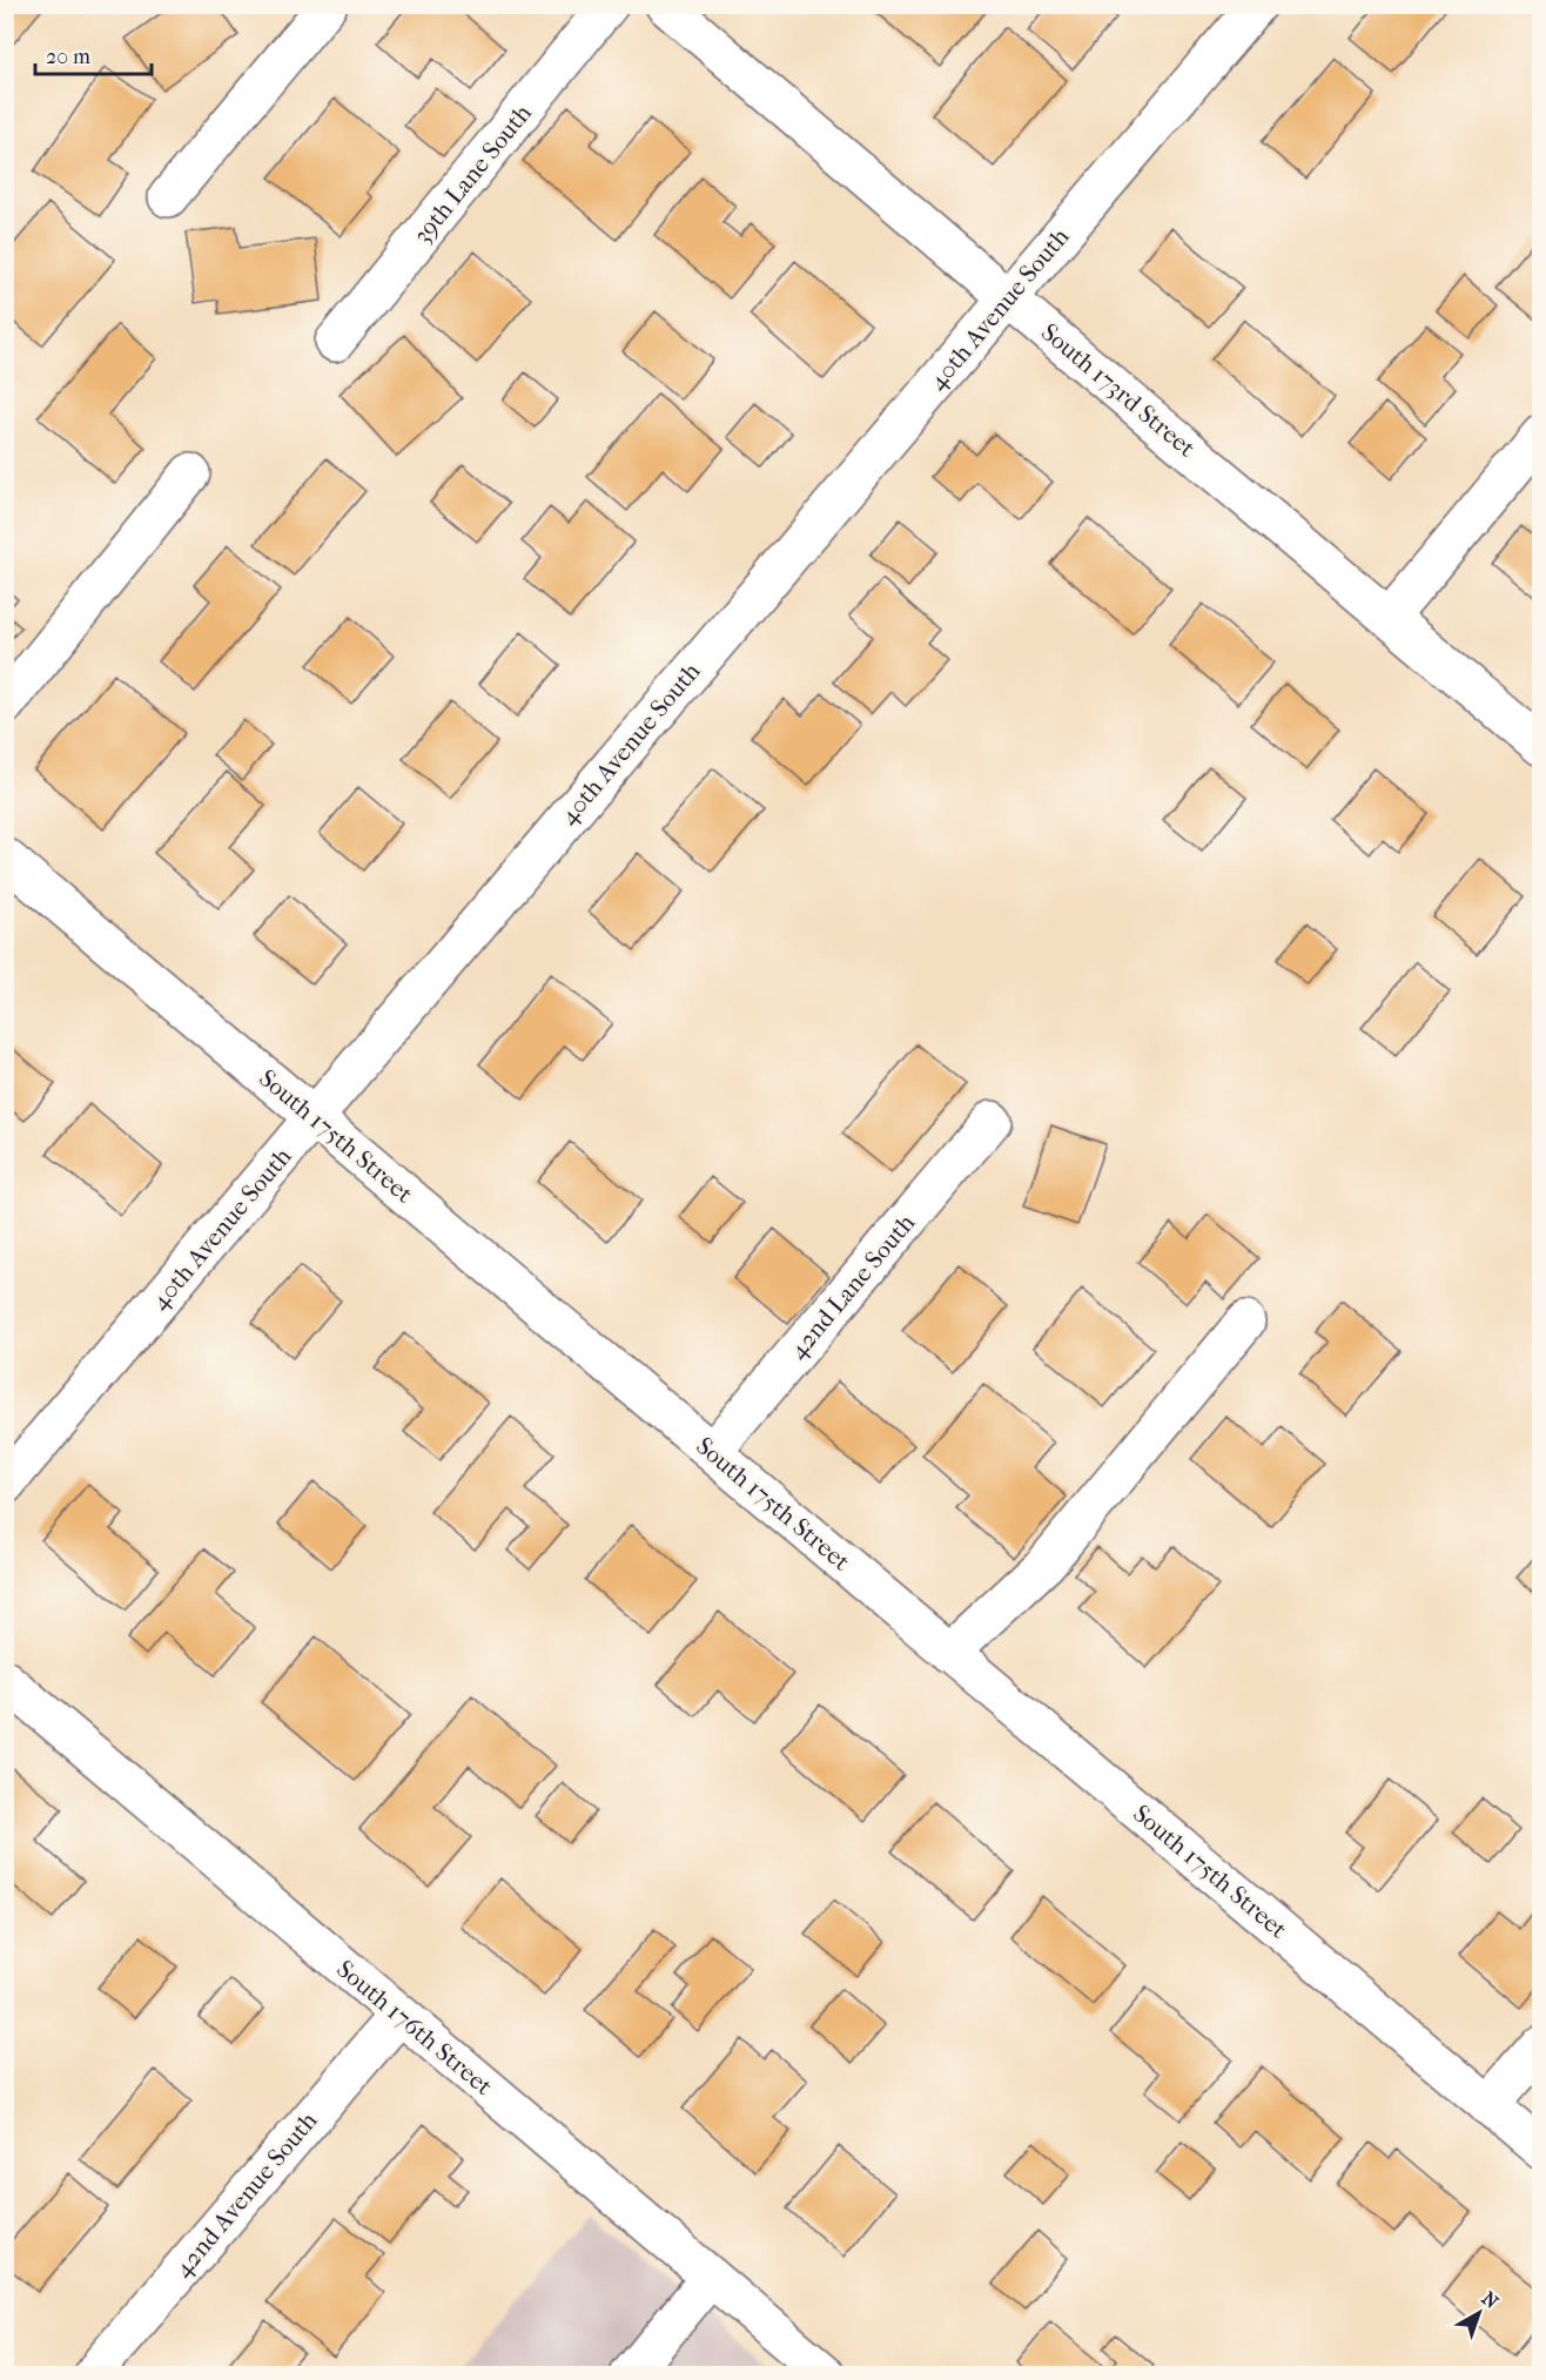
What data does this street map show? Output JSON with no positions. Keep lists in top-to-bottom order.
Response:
{
  "streets": {
    "street": [
      "39th Lane South",
      "40th Avenue South",
      "South 173rd Street",
      "South 175th Street",
      "42nd Lane South",
      "South 176th Street",
      "42nd Avenue South"
    ]
  },
  "crossings": [
    ["40th Avenue South", "South 173rd Street"],
    ["40th Avenue South", "South 175th Street"],
    ["South 175th Street", "42nd Lane South"],
    ["South 176th Street", "42nd Avenue South"]
  ],
  "scale_bar": "20 m",
  "north": "top right"
}
